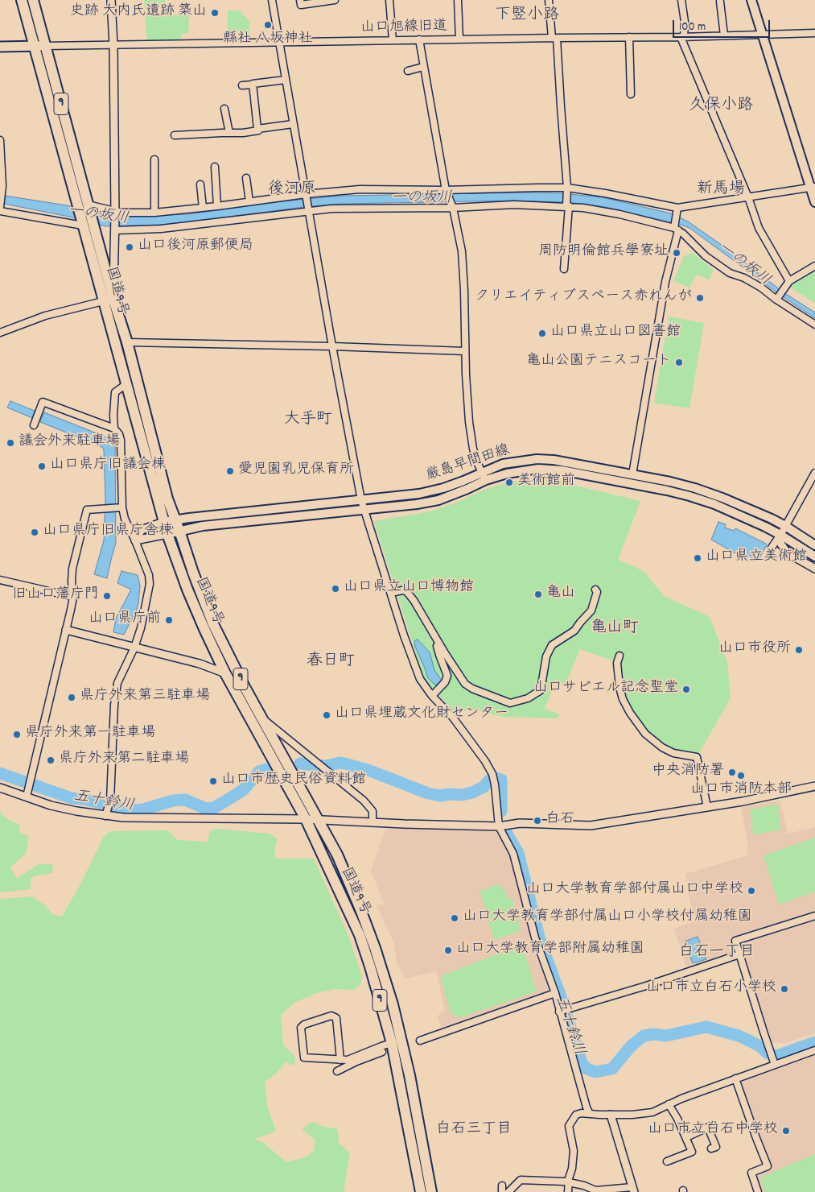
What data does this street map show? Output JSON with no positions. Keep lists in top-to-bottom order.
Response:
{
  "streets": {
    "highway": ["9", "国道9号"],
    "main road": ["厳島早間田線"],
    "street": ["山口旭線旧道"]
  },
  "crossings": [
    ["山口旭線旧道", "国道9号"],
    ["国道9号", "厳島早間田線"]
  ],
  "districts": [
    "下竪小路",
    "久保小路",
    "後河原",
    "新馬場",
    "大手町",
    "亀山町",
    "春日町",
    "白石一丁目",
    "白石三丁目"
  ],
  "water": ["一の坂川", "五十鈴川"],
  "places": [
    "史跡 大内氏遺跡 築山",
    "縣社 八坂神社",
    "山口後河原郵便局",
    "周防明倫館兵學寮址",
    "クリエイティブスペース赤れんが",
    "山口県立山口図書館",
    "亀山公園テニスコート",
    "議会外来駐車場",
    "山口県庁旧議会棟",
    "愛児園乳児保育所",
    "美術館前",
    "山口県庁旧県庁舎棟",
    "山口県立美術館",
    "山口県立山口博物館",
    "亀山",
    "旧山口藩庁門",
    "山口県庁前",
    "山口市役所",
    "山口サビエル記念聖堂",
    "県庁外来第三駐車場",
    "山口県埋蔵文化財センター",
    "県庁外来第一駐車場",
    "県庁外来第二駐車場",
    "中央消防署",
    "山口市消防本部",
    "山口市歴史民俗資料館",
    "白石",
    "山口大学教育学部付属山口中学校",
    "山口大学教育学部付属山口小学校付属幼稚園",
    "山口大学教育学部附属幼稚園",
    "山口市立白石小学校",
    "山口市立白石中学校"
  ],
  "scale_bar": "100 m"
}
